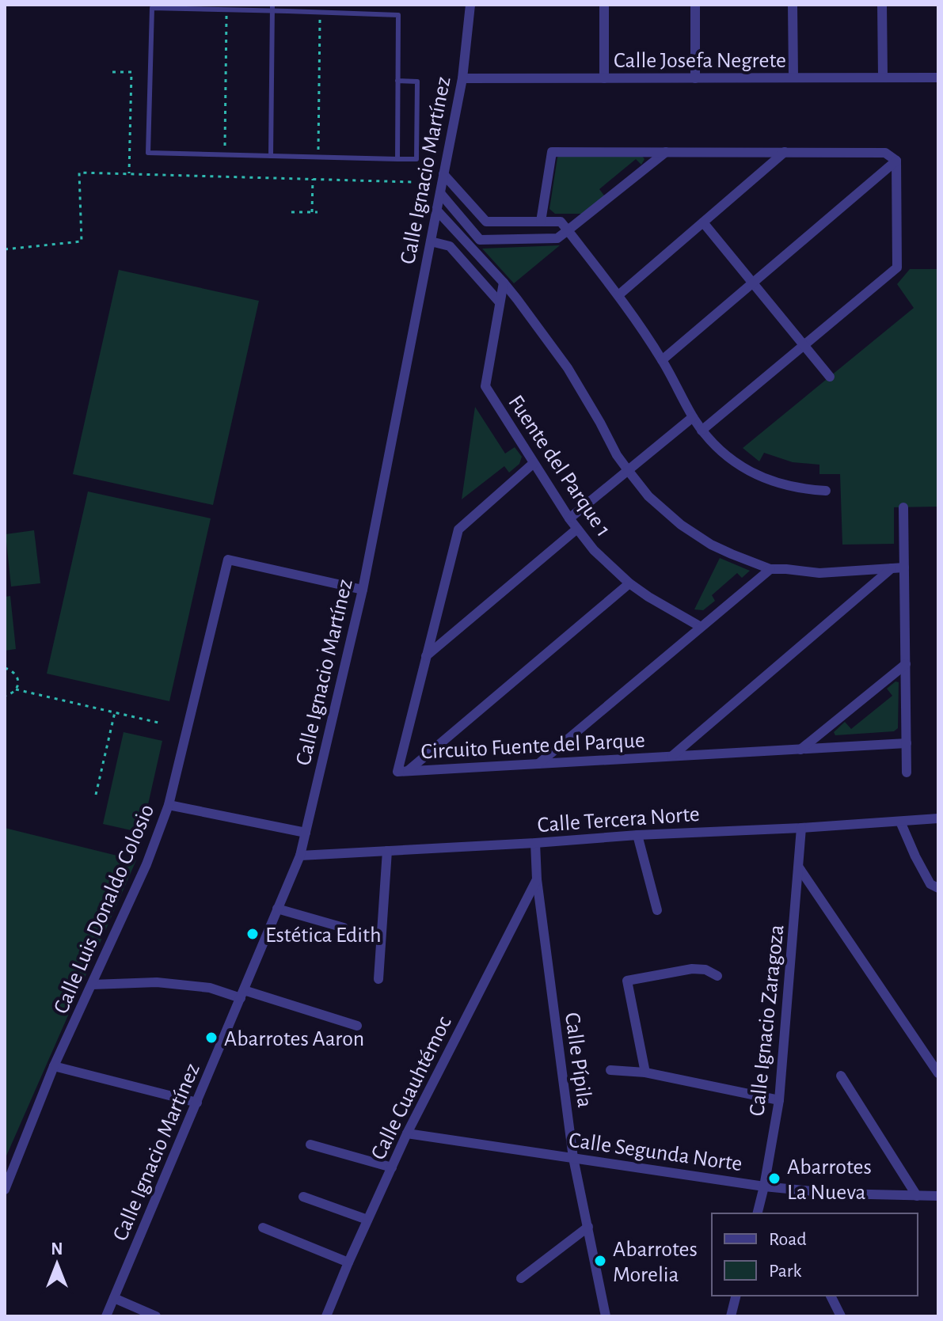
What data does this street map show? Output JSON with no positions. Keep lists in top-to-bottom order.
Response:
{
  "streets": {
    "street": [
      "Calle Josefa Negrete",
      "Calle Ignacio Martínez",
      "Fuente del Parque 1",
      "Circuito Fuente del Parque",
      "Calle Tercera Norte",
      "Calle Luis Donaldo Colosio",
      "Calle Ignacio Zaragoza",
      "Calle Pípila",
      "Calle Cuauhtémoc",
      "Calle Segunda Norte"
    ]
  },
  "crossings": [
    ["Calle Josefa Negrete", "Calle Ignacio Martínez"],
    ["Calle Ignacio Martínez", "Calle Tercera Norte"],
    ["Calle Ignacio Martínez", "Calle Luis Donaldo Colosio"],
    ["Fuente del Parque 1", "Circuito Fuente del Parque"],
    ["Calle Tercera Norte", "Calle Ignacio Zaragoza"],
    ["Calle Tercera Norte", "Calle Pípila"],
    ["Calle Ignacio Zaragoza", "Calle Segunda Norte"],
    ["Calle Pípila", "Calle Cuauhtémoc"],
    ["Calle Pípila", "Calle Segunda Norte"],
    ["Calle Cuauhtémoc", "Calle Segunda Norte"]
  ],
  "places": [
    "Estética Edith",
    "Abarrotes Aaron",
    "Abarrotes La Nueva",
    "Abarrotes Morelia"
  ],
  "legend": ["Road", "Park"],
  "north": "top"
}
